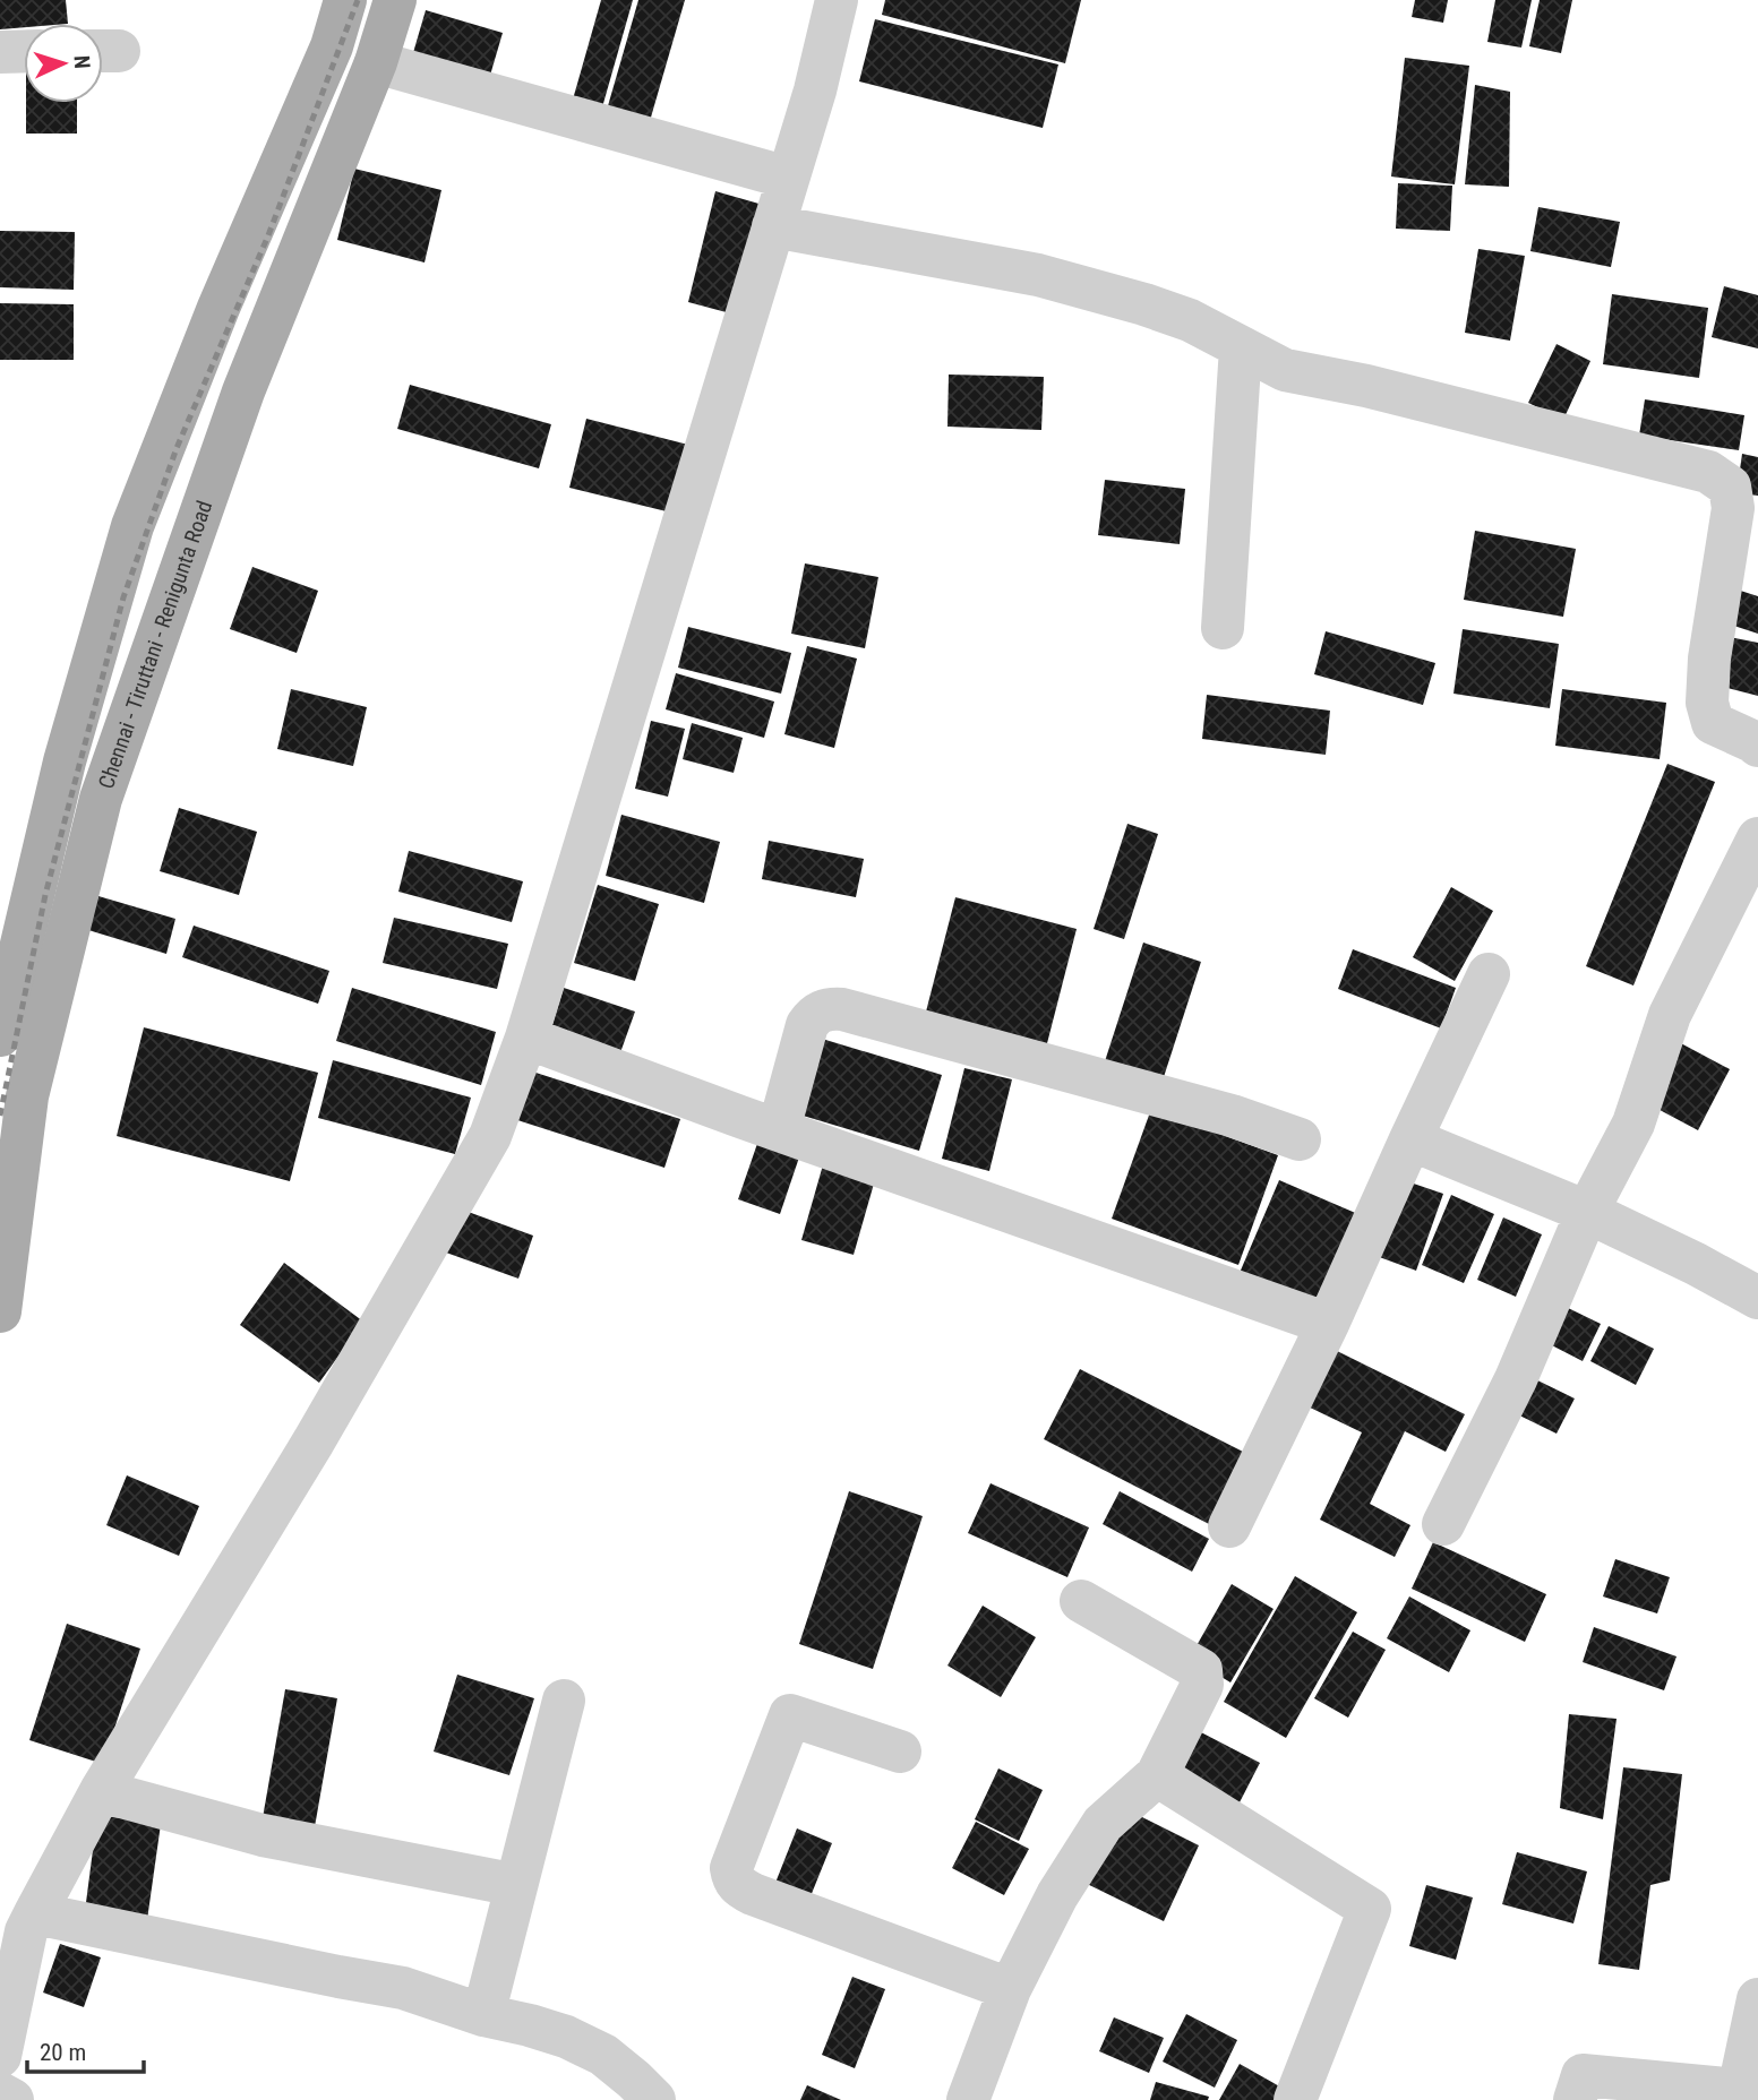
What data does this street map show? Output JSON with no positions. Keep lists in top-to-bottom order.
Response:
{
  "streets": {
    "main road": ["Chennai - Tiruttani - Renigunta Road"]
  },
  "scale_bar": "20 m",
  "north": "right"
}
